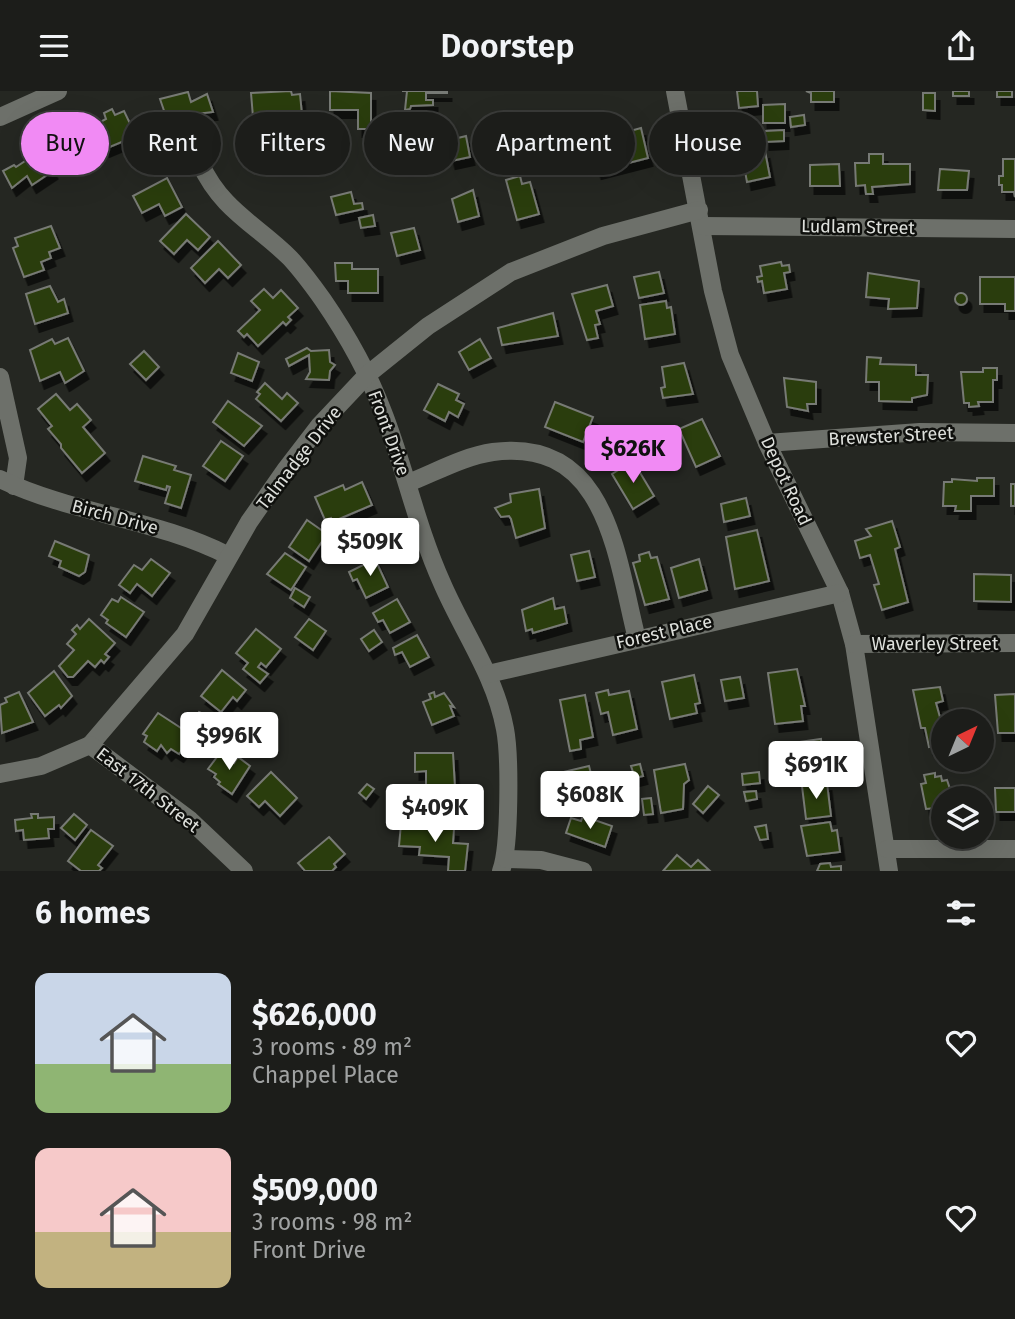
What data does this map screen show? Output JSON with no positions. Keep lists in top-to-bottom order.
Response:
{
  "streets": {
    "street": [
      "Ludlam Street",
      "Front Drive",
      "Brewster Street",
      "Talmadge Drive",
      "Depot Road",
      "Birch Drive",
      "Forest Place",
      "Waverley Street",
      "East 17th Street"
    ]
  },
  "crossings": [
    ["Ludlam Street", "Talmadge Drive"],
    ["Ludlam Street", "Depot Road"],
    ["Front Drive", "Talmadge Drive"],
    ["Front Drive", "Forest Place"],
    ["Brewster Street", "Depot Road"],
    ["Talmadge Drive", "Depot Road"],
    ["Talmadge Drive", "Birch Drive"],
    ["Talmadge Drive", "East 17th Street"],
    ["Depot Road", "Forest Place"],
    ["Depot Road", "Waverley Street"]
  ],
  "north": "top right",
  "page": {
    "header": "Doorstep",
    "chip": [
      "Buy",
      "Rent",
      "Filters",
      "New",
      "Apartment",
      "House"
    ],
    "price": [
      "$626K",
      "$509K",
      "$996K",
      "$691K",
      "$608K",
      "$409K"
    ],
    "heading": "6 homes",
    "list": [
      {
        "name": "$626,000",
        "note": "3 rooms · 89 m² · Chappel Place"
      },
      {
        "name": "$509,000",
        "note": "3 rooms · 98 m² · Front Drive"
      }
    ]
  }
}
